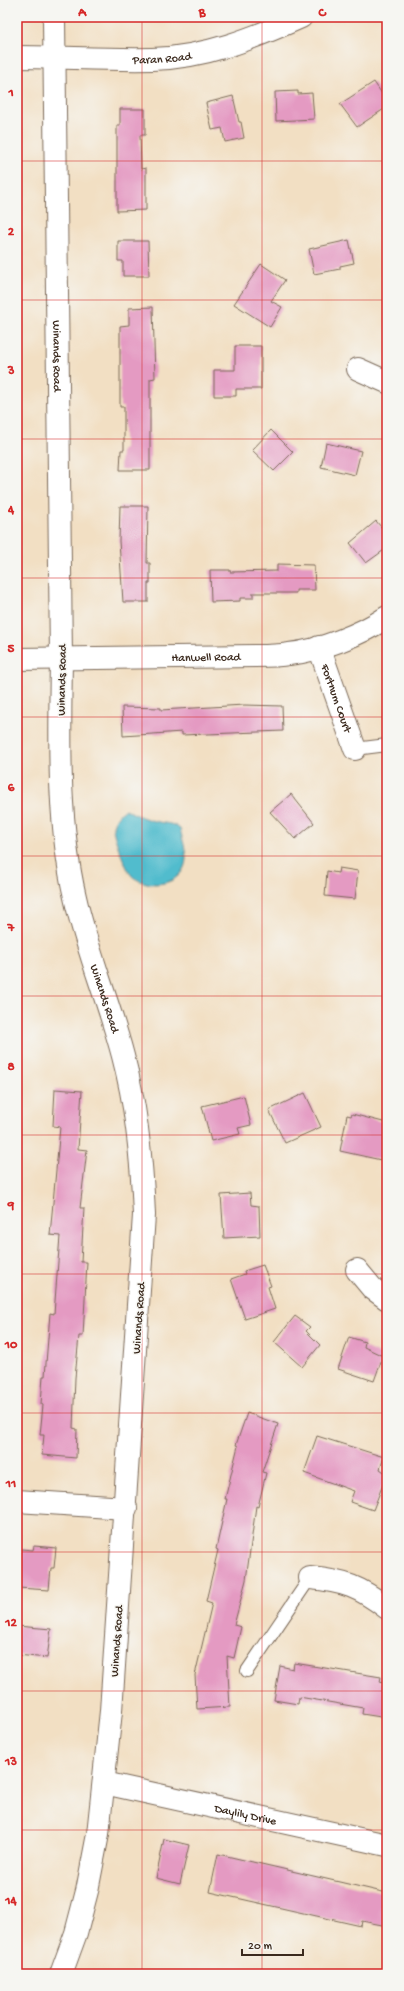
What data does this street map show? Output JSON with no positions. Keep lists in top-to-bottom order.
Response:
{
  "streets": {
    "street": [
      "Paran Road",
      "Winands Road",
      "Hanwell Road",
      "Fortnum Court",
      "Daylily Drive"
    ]
  },
  "crossings": [
    ["Paran Road", "Winands Road"],
    ["Winands Road", "Hanwell Road"],
    ["Winands Road", "Daylily Drive"],
    ["Hanwell Road", "Fortnum Court"]
  ],
  "scale_bar": "20 m",
  "grid": {
    "columns": ["A", "B", "C"],
    "rows": [
      "1",
      "2",
      "3",
      "4",
      "5",
      "6",
      "7",
      "8",
      "9",
      "10",
      "11",
      "12",
      "13",
      "14"
    ]
  }
}
